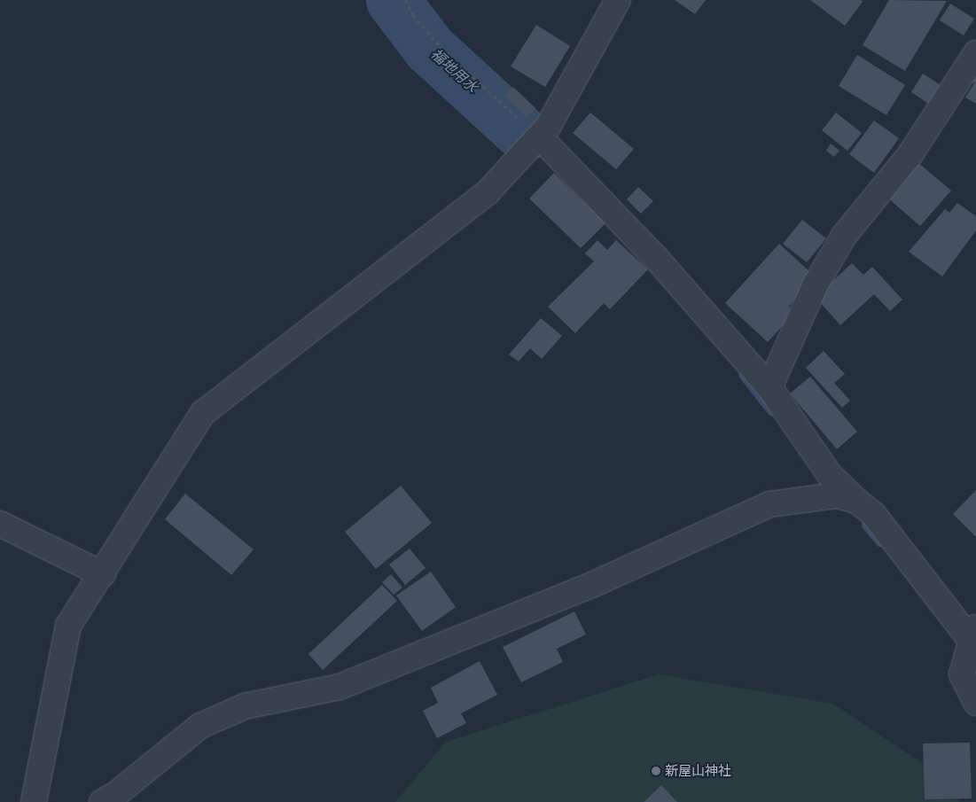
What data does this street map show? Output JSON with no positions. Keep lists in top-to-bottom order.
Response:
{
  "water": ["福地用水"],
  "places": ["新屋山神社"]
}
